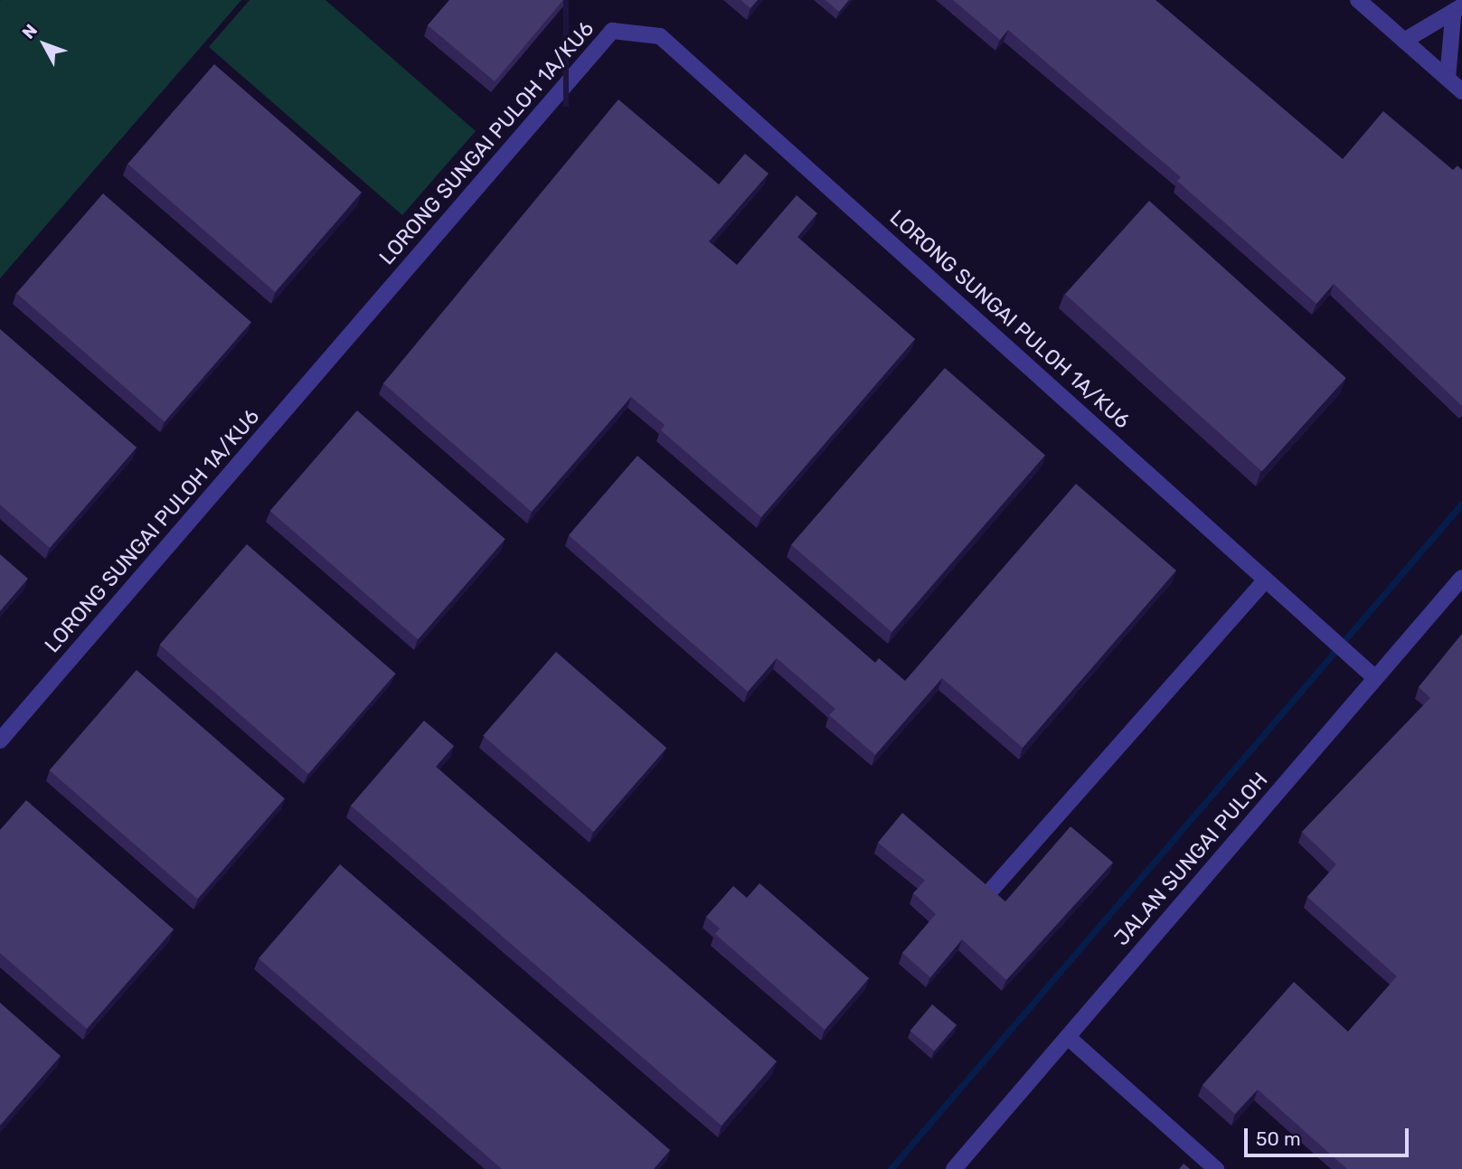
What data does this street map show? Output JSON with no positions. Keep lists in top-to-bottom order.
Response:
{
  "streets": {
    "street": ["LORONG SUNGAI PULOH 1A/KU6", "JALAN SUNGAI PULOH"]
  },
  "crossings": [
    ["LORONG SUNGAI PULOH 1A/KU6", "JALAN SUNGAI PULOH"]
  ],
  "scale_bar": "50 m",
  "north": "top left"
}
